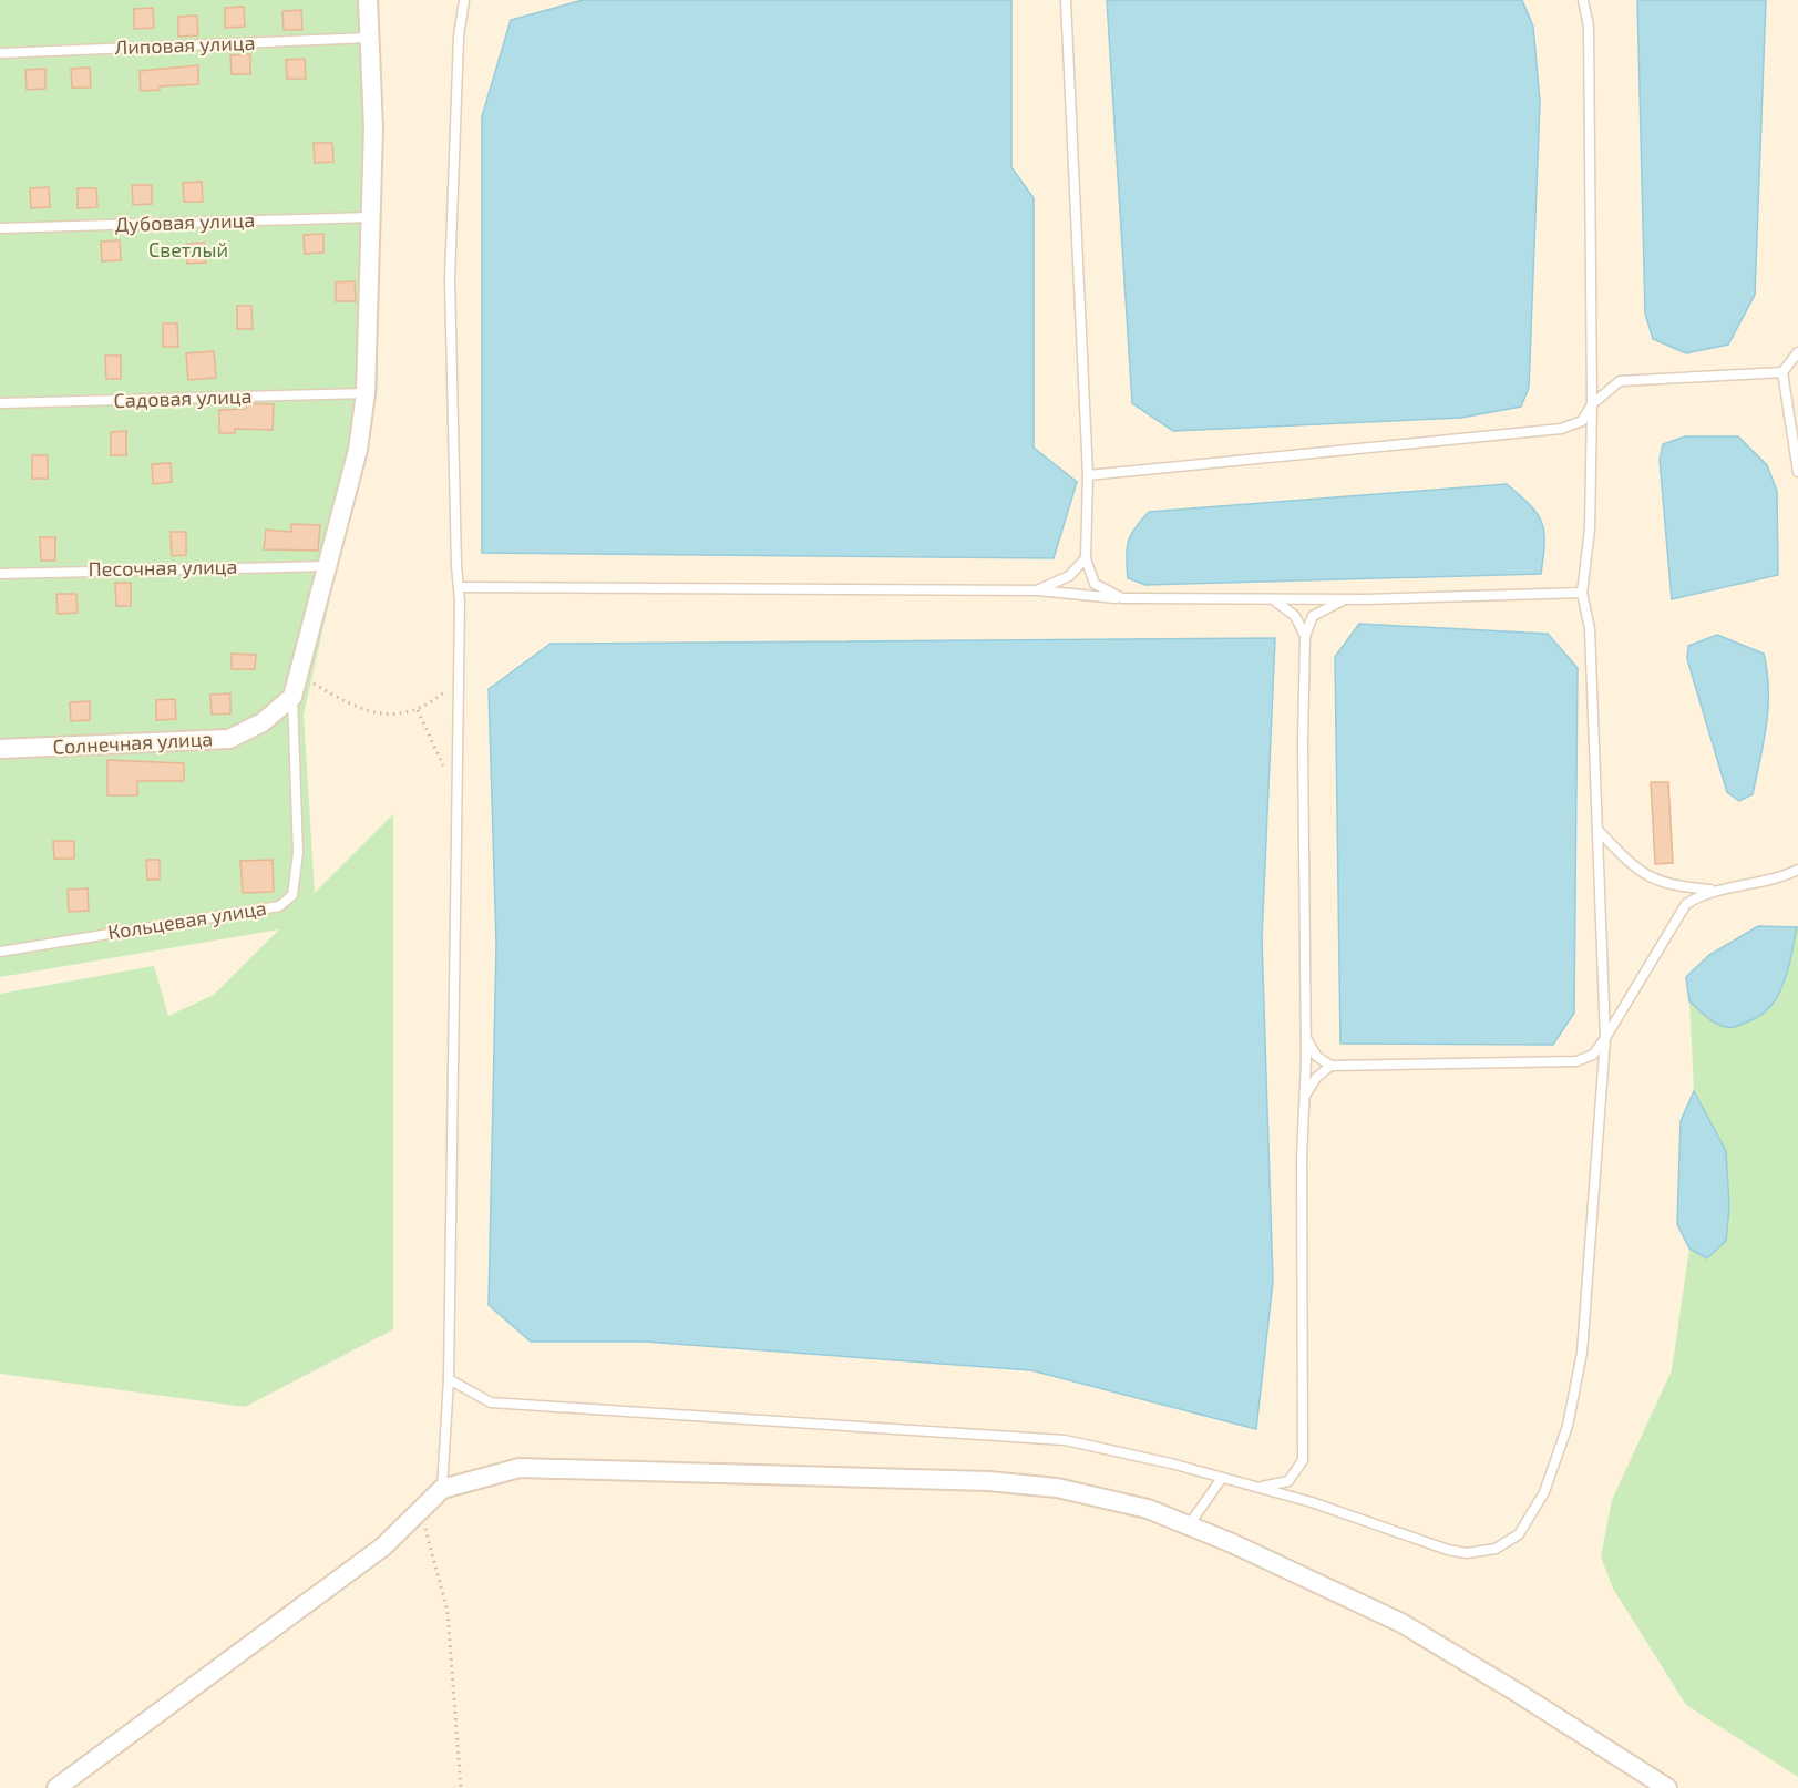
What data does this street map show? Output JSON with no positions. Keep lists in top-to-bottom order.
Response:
{
  "streets": {
    "street": ["Солнечная улица"],
    "lane": [
      "Липовая улица",
      "Дубовая улица",
      "Садовая улица",
      "Песочная улица",
      "Кольцевая улица"
    ]
  },
  "crossings": [
    ["Солнечная улица", "Кольцевая улица"]
  ],
  "parks": ["Светлый"]
}
